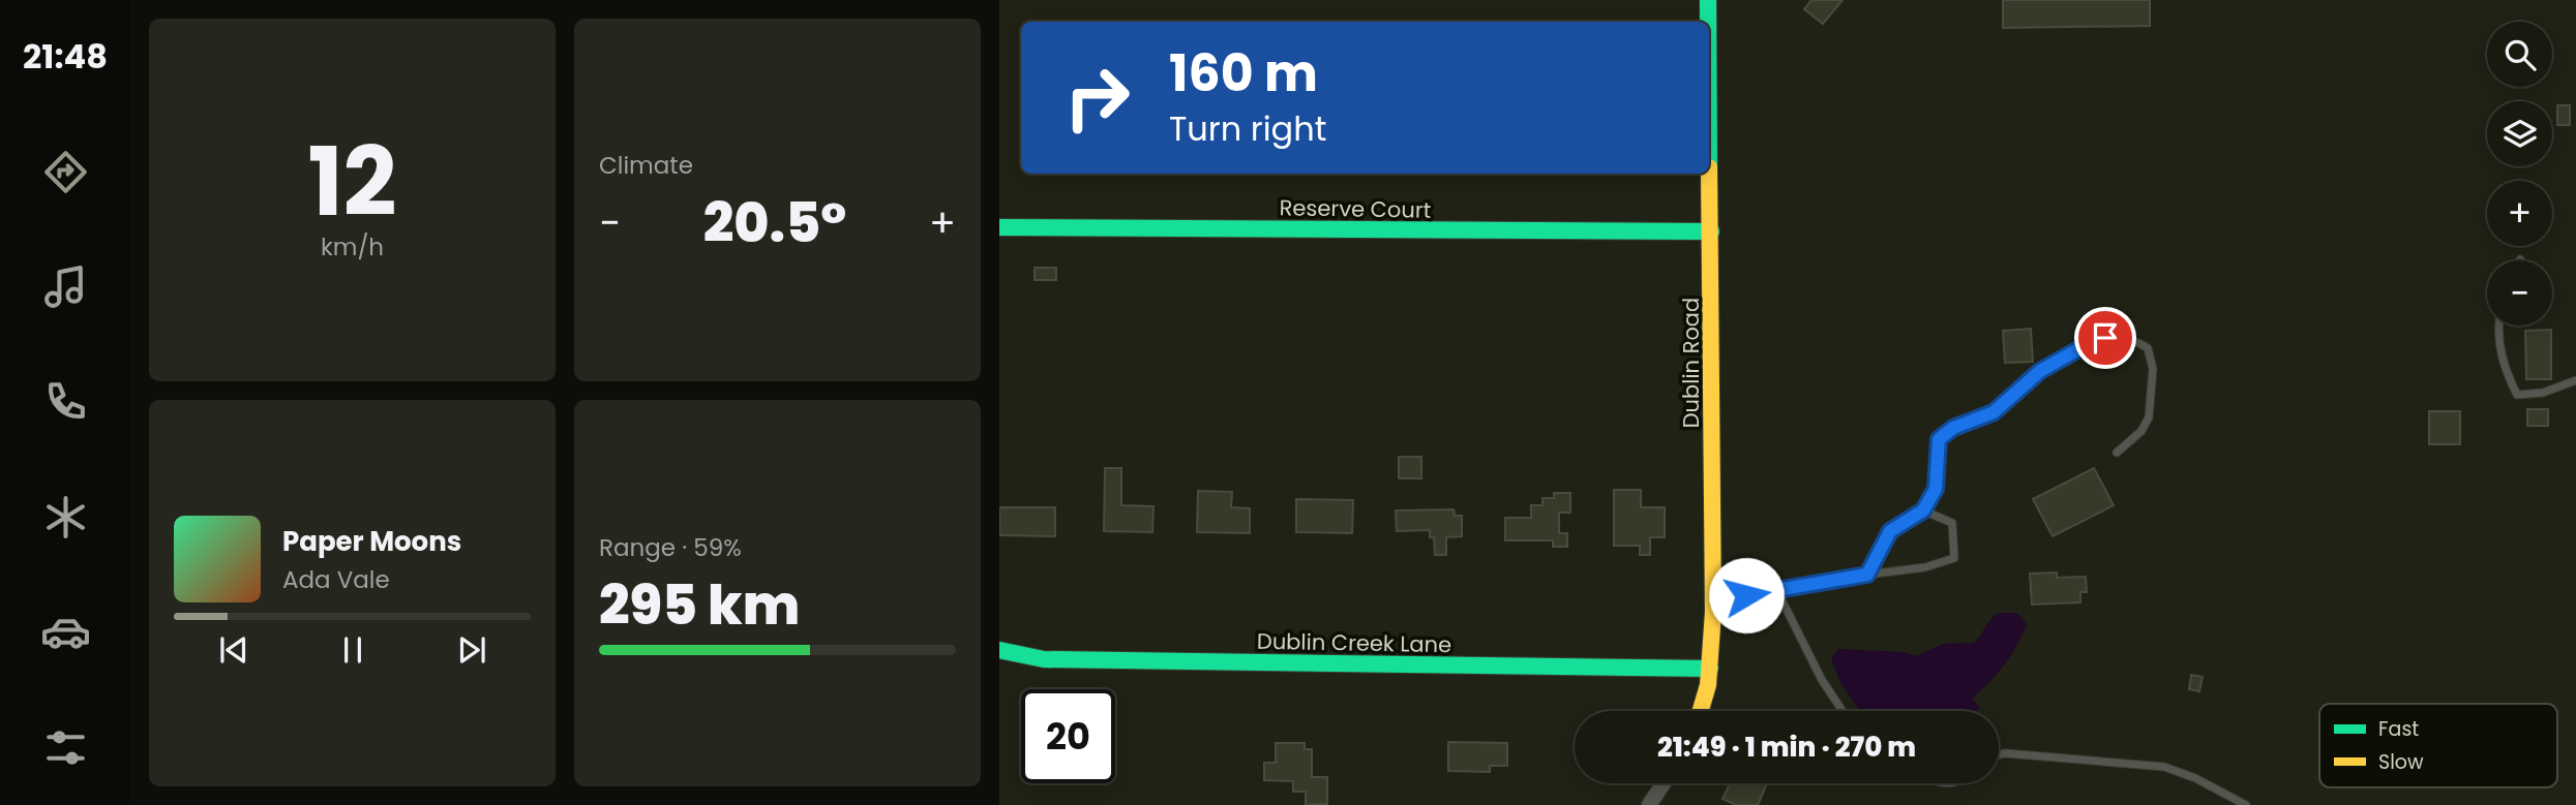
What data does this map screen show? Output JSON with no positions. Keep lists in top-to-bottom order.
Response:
{
  "streets": {
    "street": ["Reserve Court", "Dublin Road", "Dublin Creek Lane"]
  },
  "crossings": [
    ["Reserve Court", "Dublin Road"],
    ["Dublin Road", "Dublin Creek Lane"]
  ],
  "legend": ["Fast", "Slow"],
  "page": {
    "tabs": "21:48",
    "tile": [
      ["12", "km/h"],
      "Climate",
      ["Range · 59%", "295 km"]
    ],
    "map_buttons": ["+", "−"],
    "turn": ["160 m", "Turn right"],
    "heat": ["−", "20.5°", "+"],
    "song": ["Paper Moons", "Ada Vale"],
    "limit": "20",
    "trip": "21:49 · 1 min · 270 m"
  }
}
